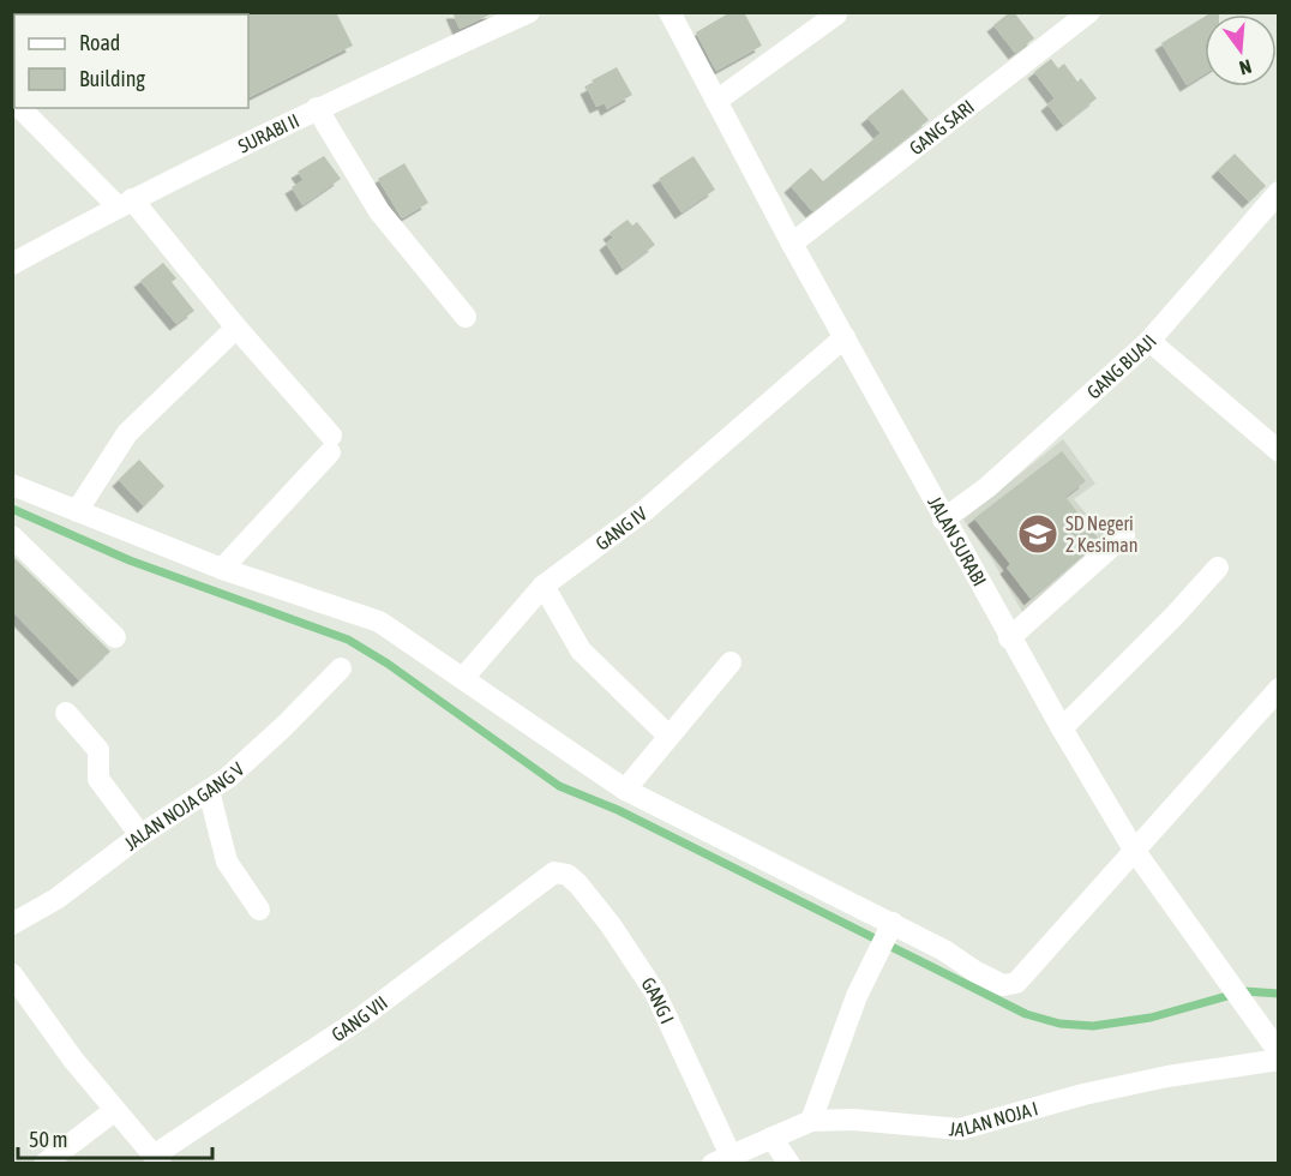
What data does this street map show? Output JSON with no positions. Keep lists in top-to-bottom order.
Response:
{
  "streets": {
    "street": [
      "GANG SARI",
      "SURABI II",
      "GANG BUAJI",
      "GANG IV",
      "JALAN SURABI",
      "JALAN NOJA GANG V",
      "GANG I",
      "GANG VII",
      "JALAN NOJA I"
    ]
  },
  "crossings": [
    ["GANG SARI", "JALAN SURABI"],
    ["GANG BUAJI", "JALAN SURABI"],
    ["GANG IV", "JALAN SURABI"],
    ["GANG I", "GANG VII"],
    ["GANG I", "JALAN NOJA I"]
  ],
  "places": {
    "school or university": ["SD Negeri 2 Kesiman"]
  },
  "legend": ["Road", "Building"],
  "scale_bar": "50 m",
  "north": "bottom"
}
